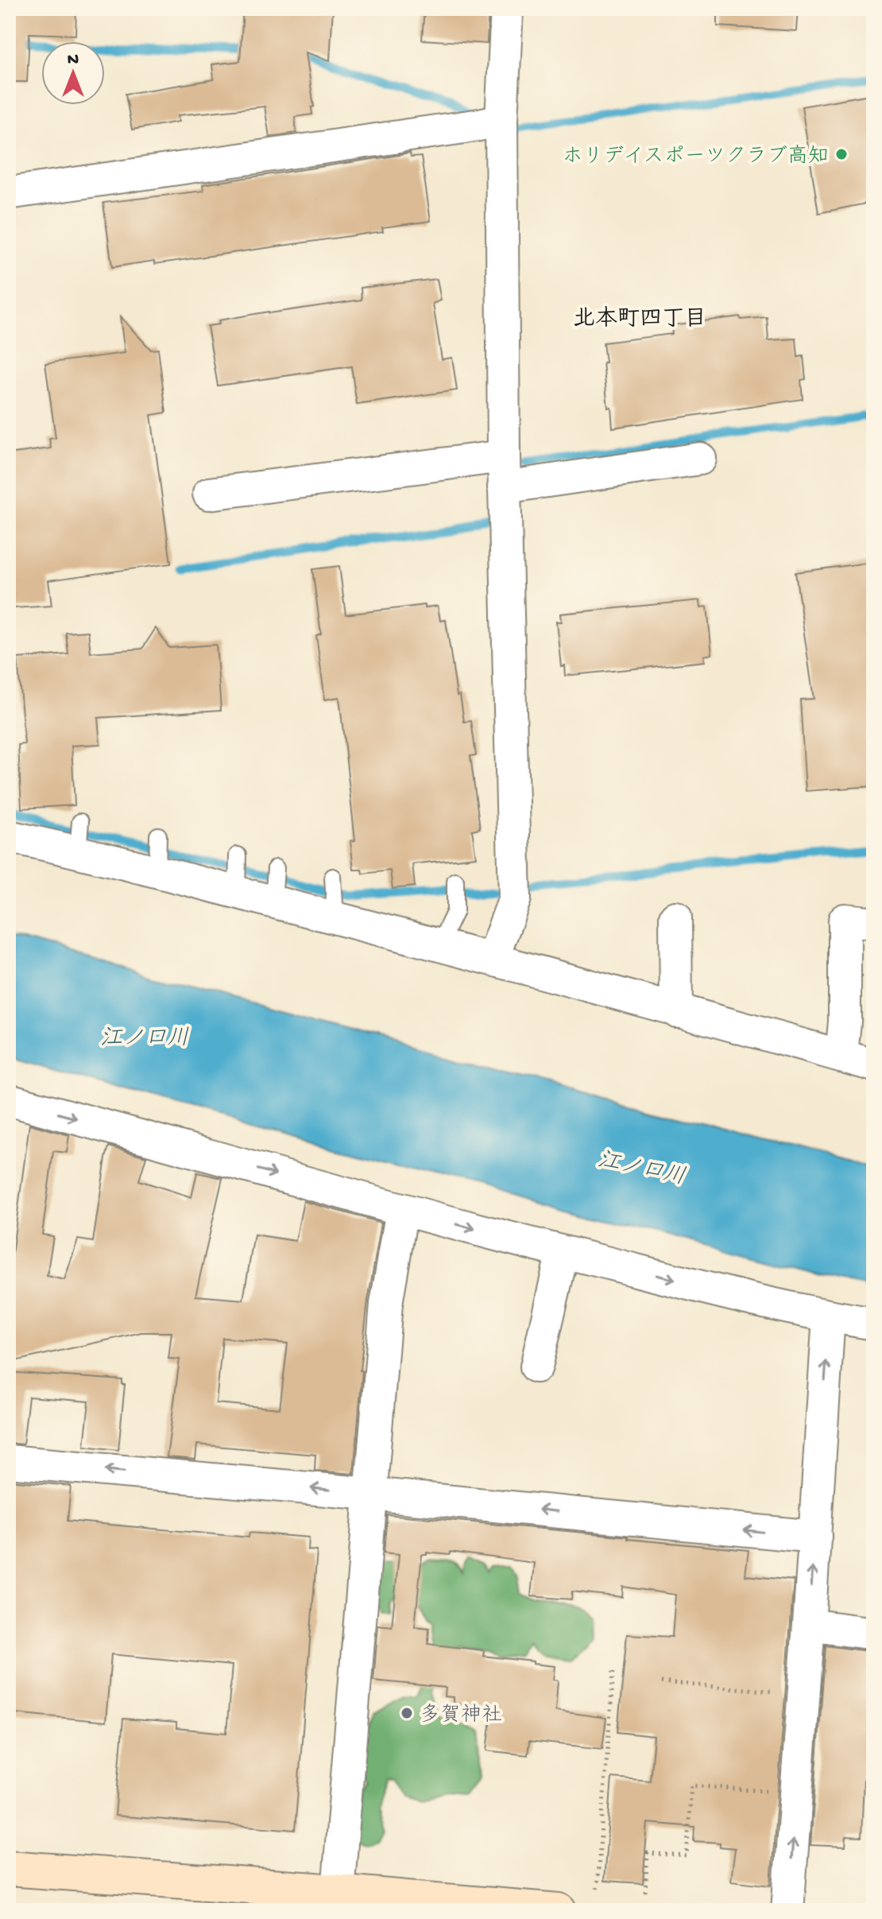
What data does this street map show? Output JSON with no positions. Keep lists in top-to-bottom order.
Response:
{
  "districts": ["北本町四丁目"],
  "water": ["江ノ口川"],
  "places": ["ホリデイスポーツクラブ高知", "多賀神社"],
  "north": "top"
}
